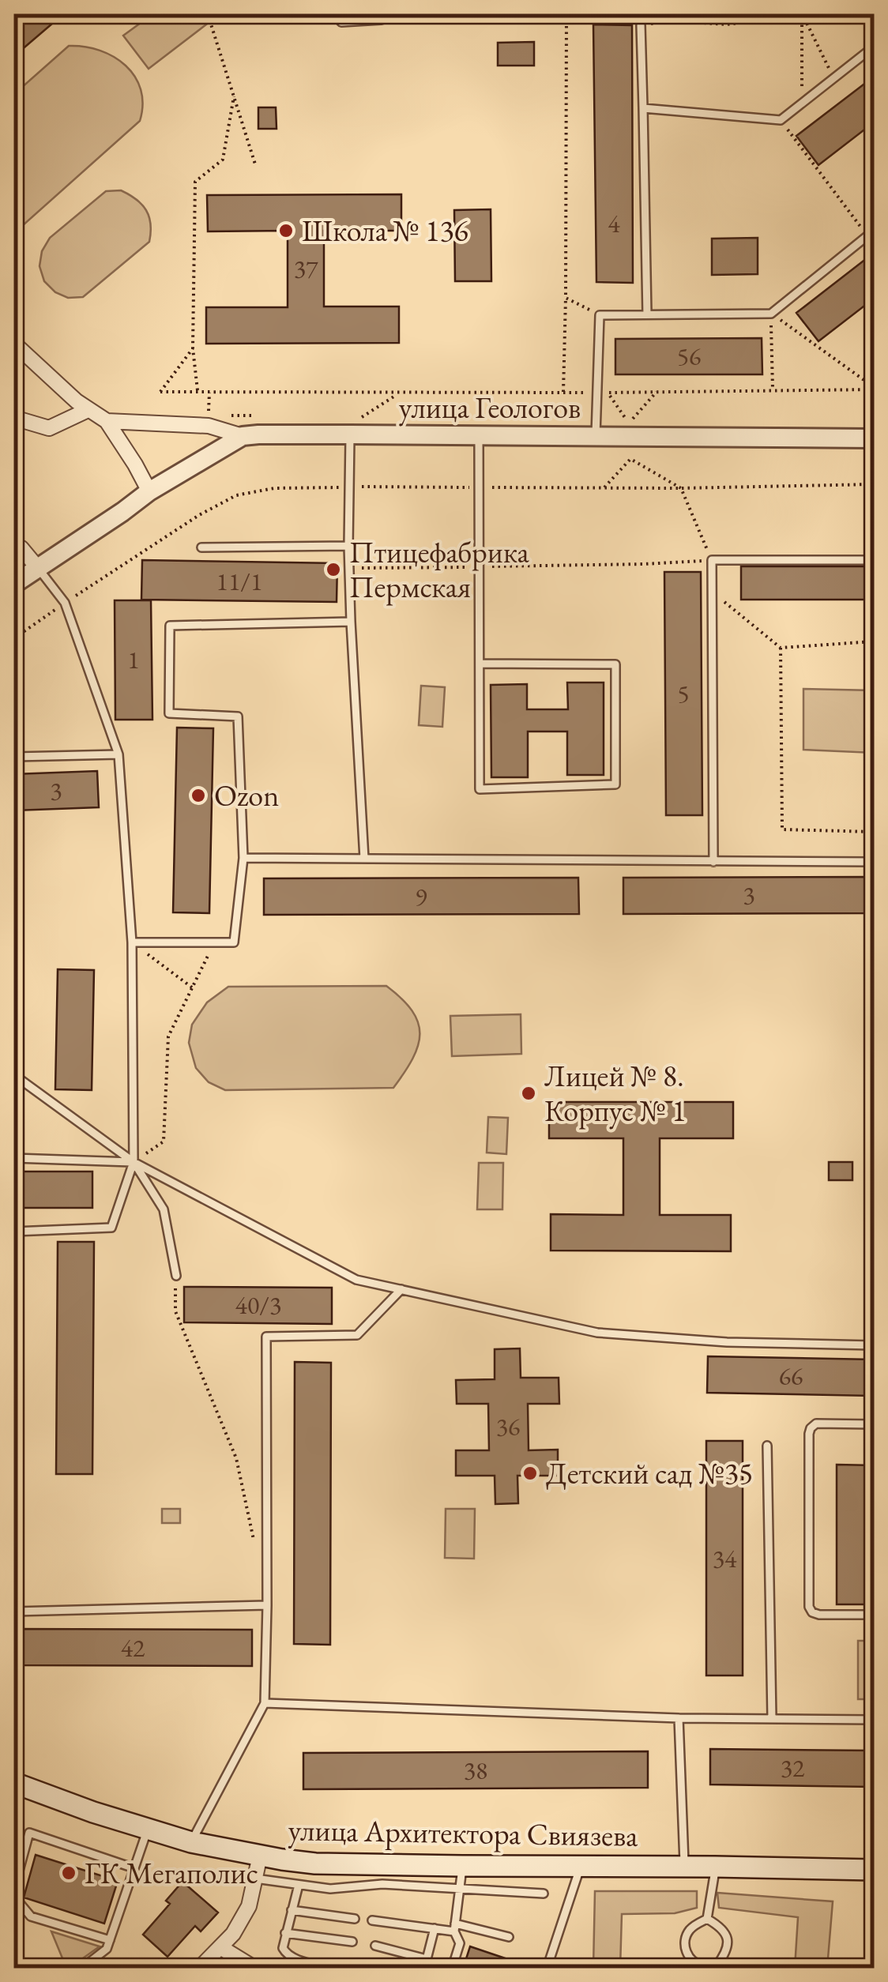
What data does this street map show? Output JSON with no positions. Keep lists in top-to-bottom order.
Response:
{
  "streets": {
    "main road": ["улица Архитектора Свиязева"],
    "street": ["улица Геологов"]
  },
  "places": [
    "Школа № 136",
    "Птицефабрика Пермская",
    "Ozon",
    "Лицей № 8. Корпус № 1",
    "Детский сад №35",
    "ГК Мегаполис"
  ],
  "house_numbers": [
    "4",
    "37",
    "56",
    "11/1",
    "1",
    "5",
    "3",
    "3",
    "9",
    "40/3",
    "66",
    "36",
    "34",
    "42",
    "32",
    "38"
  ]
}
